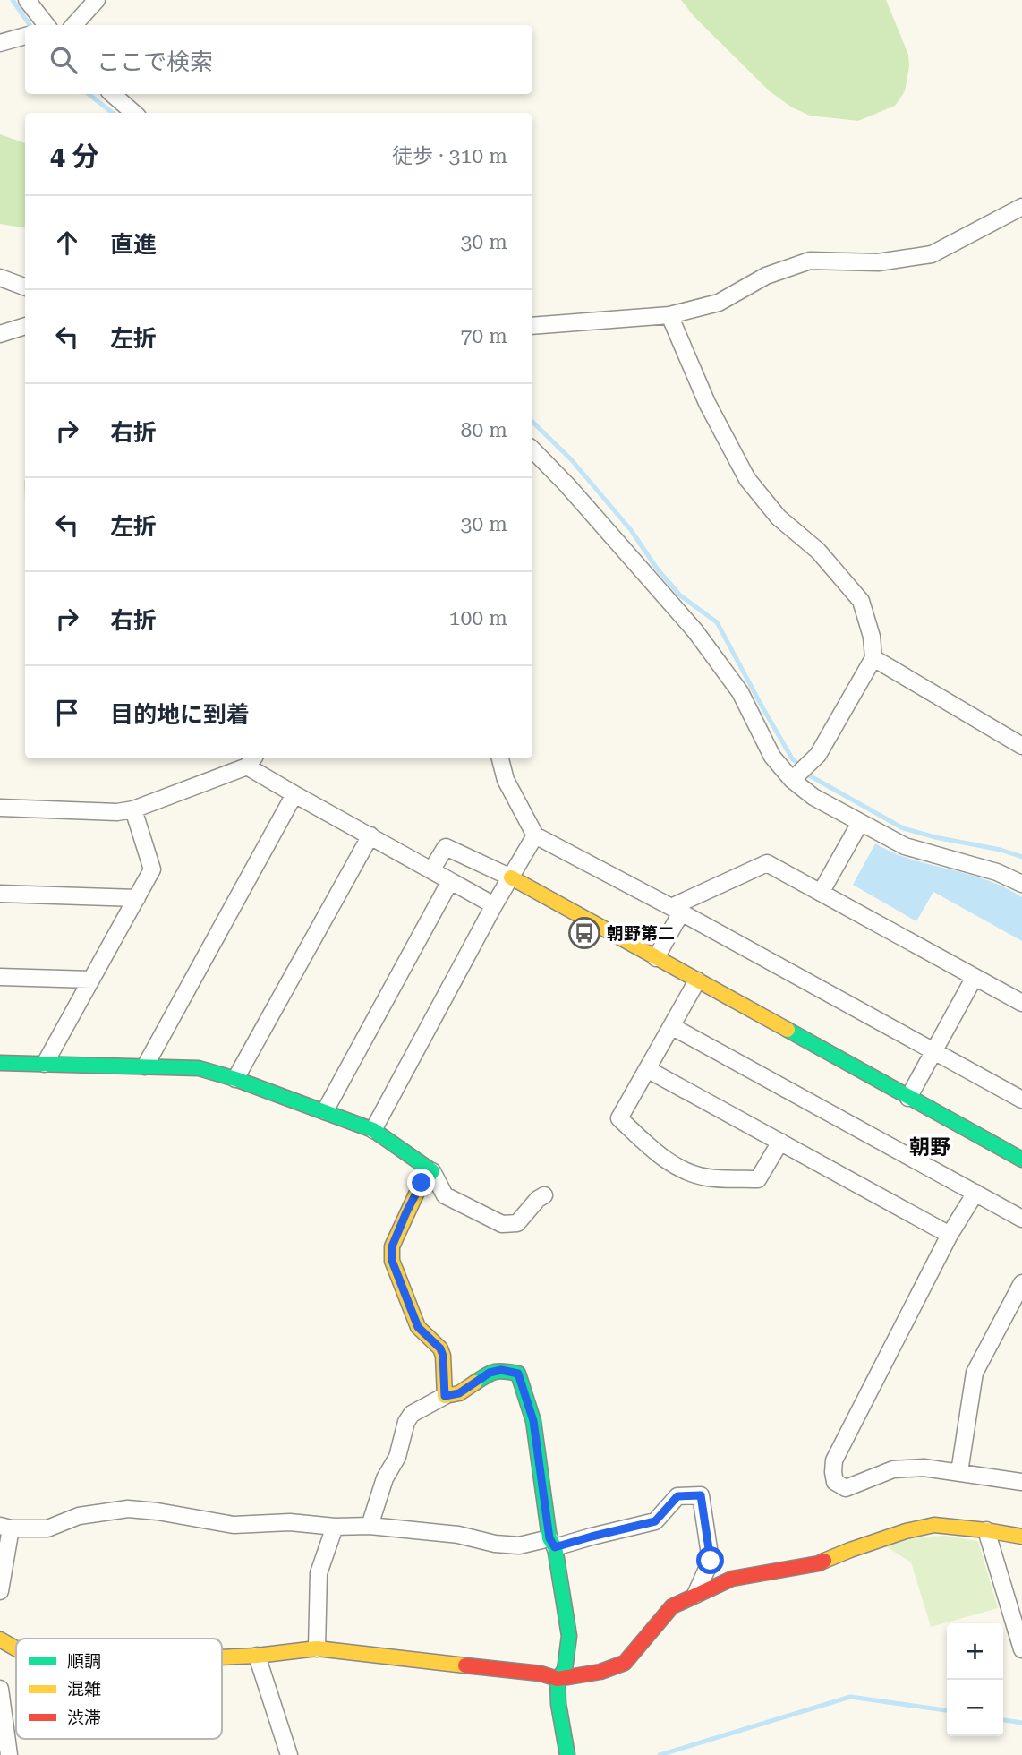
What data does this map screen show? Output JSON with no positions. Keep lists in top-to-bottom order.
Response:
{
  "districts": ["朝野"],
  "places": {
    "bus stop": ["朝野第二"]
  },
  "legend": ["順調", "混雑", "渋滞"],
  "page": {
    "search": "ここで検索",
    "heading": ["4 分", "徒歩 · 310 m"],
    "list": [
      ["直進", "30 m"],
      ["左折", "70 m"],
      ["右折", "80 m"],
      ["左折", "30 m"],
      ["右折", "100 m"],
      "目的地に到着"
    ],
    "map_buttons": ["+", "−"]
  }
}
